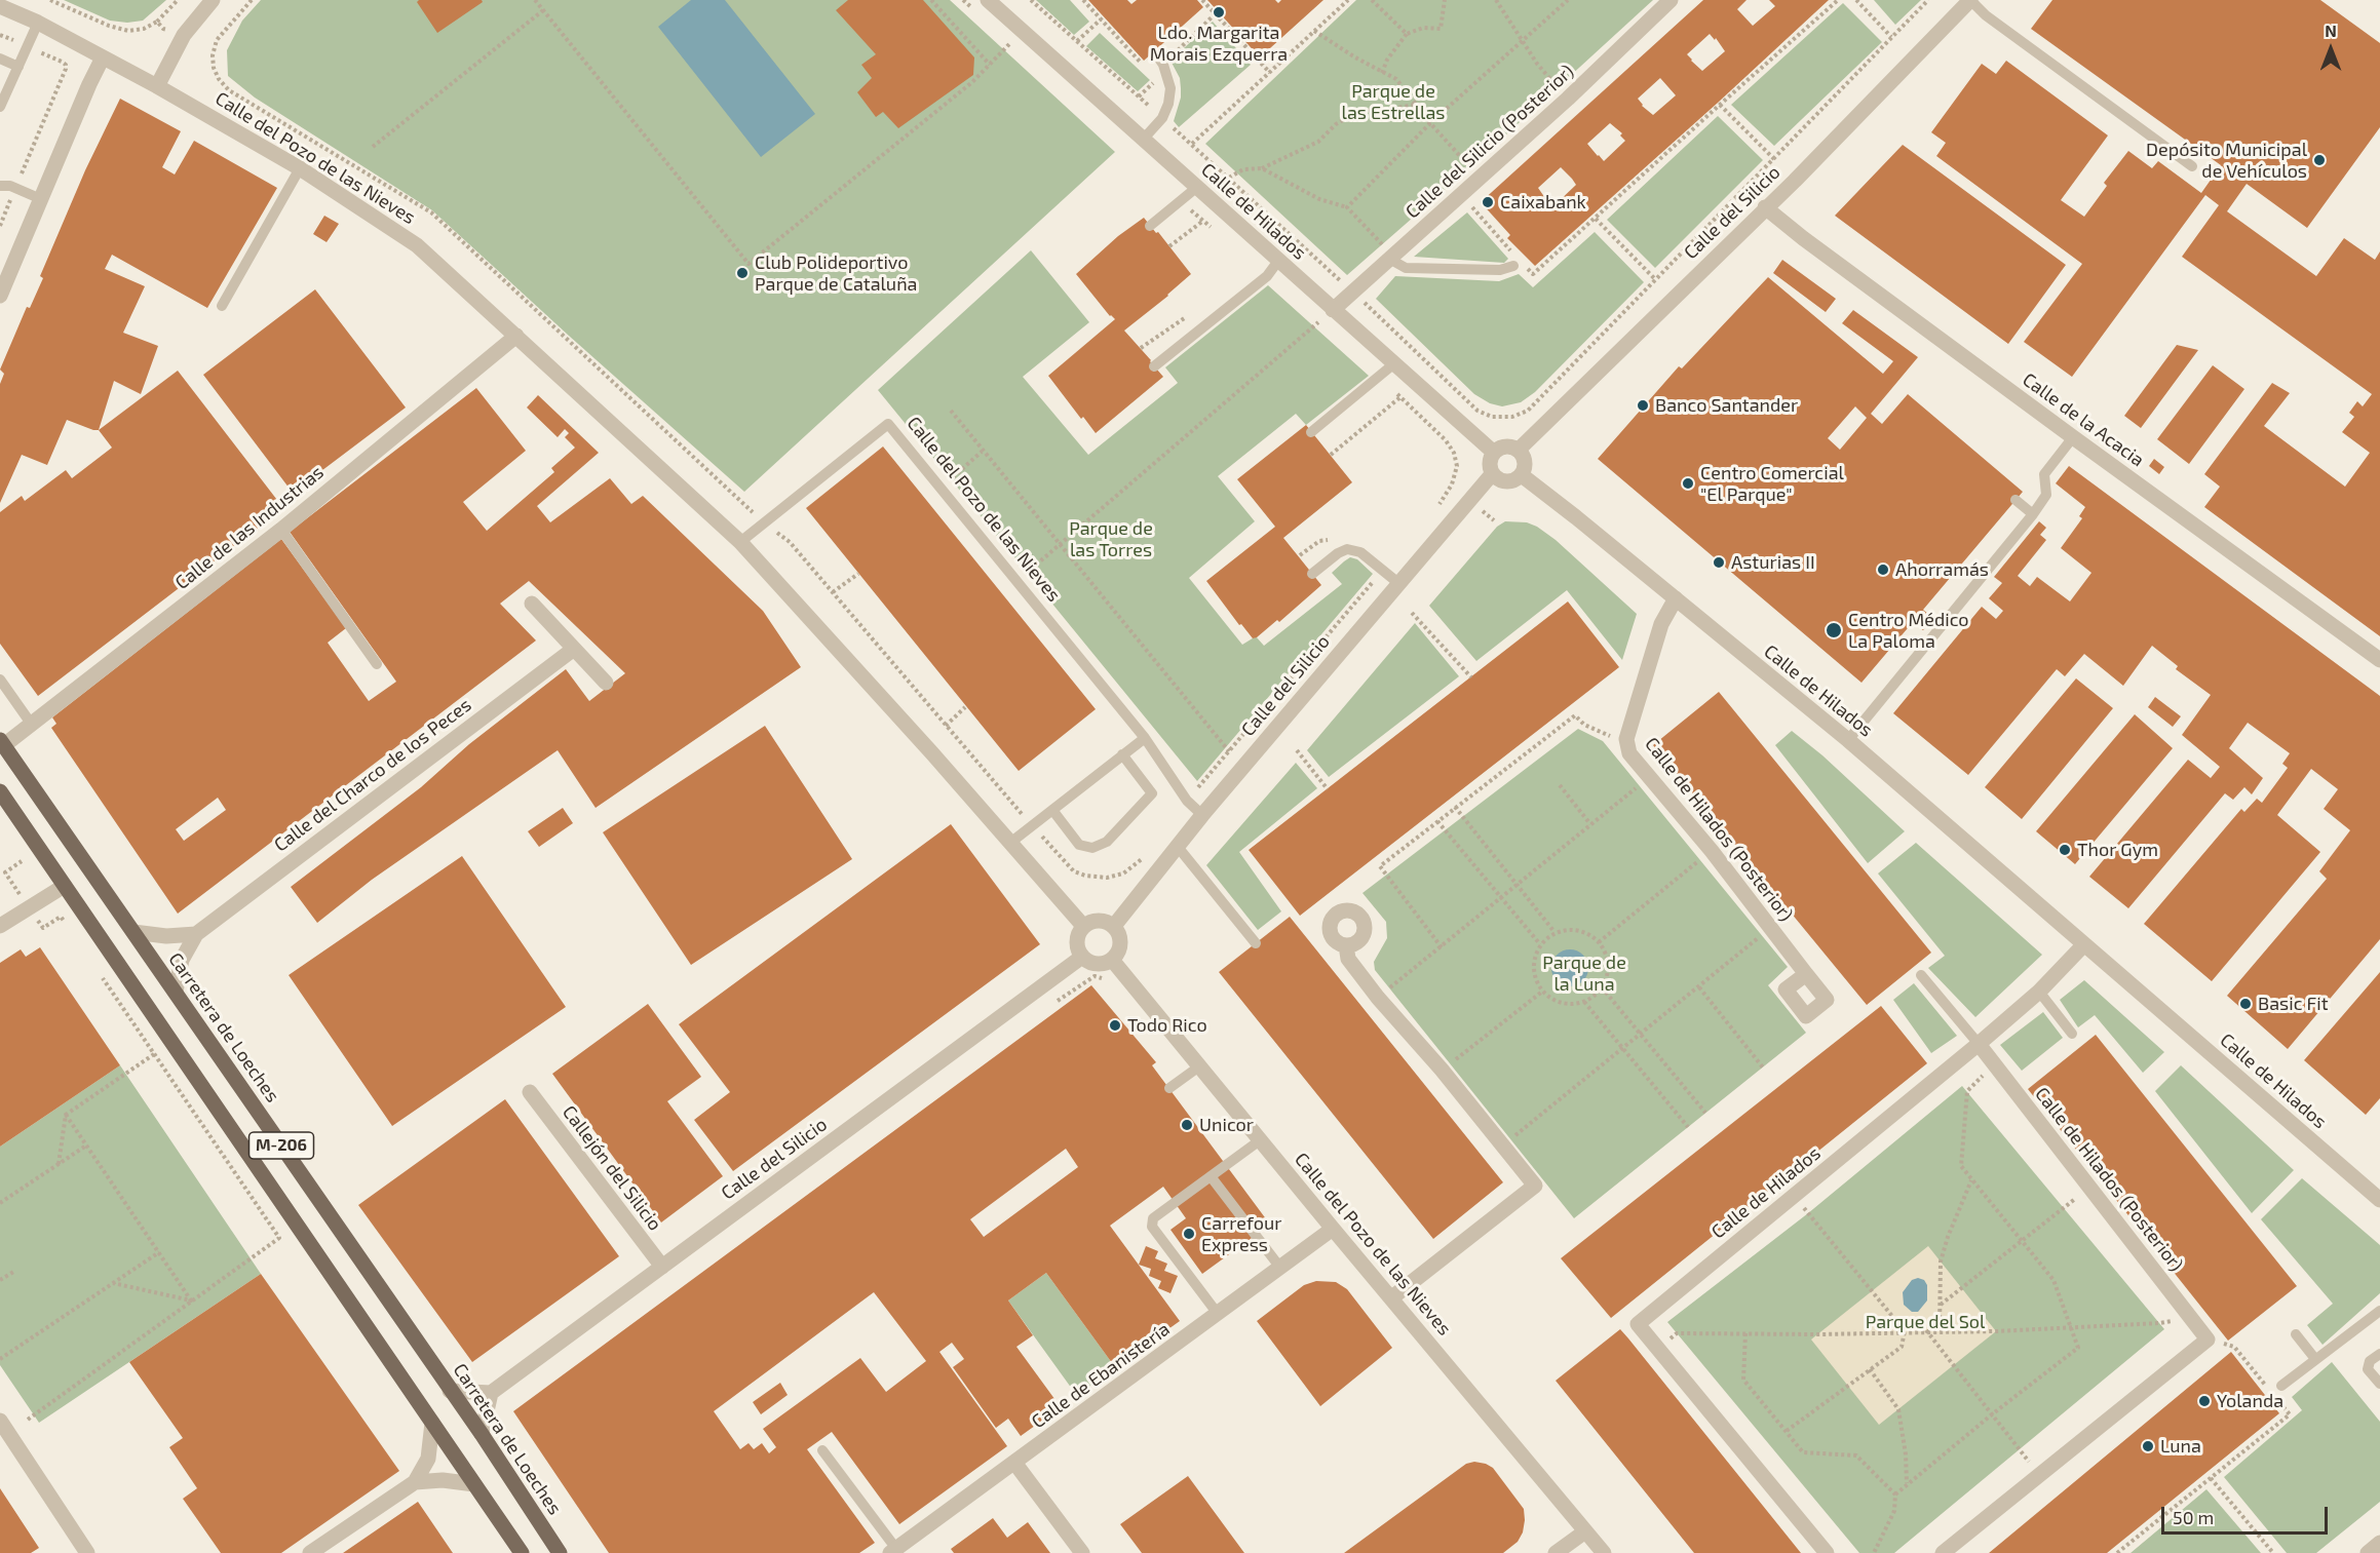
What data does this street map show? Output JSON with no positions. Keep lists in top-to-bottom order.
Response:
{
  "streets": {
    "main road": ["Carretera de Loeches", "M-206"],
    "street": [
      "Calle del Silicio (Posterior)",
      "Calle del Pozo de las Nieves",
      "Calle de Hilados",
      "Calle del Silicio",
      "Calle de la Acacia",
      "Calle de las Industrias",
      "Calle del Charco de los Peces",
      "Calle de Hilados (Posterior)",
      "Callejón del Silicio",
      "Calle de Ebanistería"
    ]
  },
  "crossings": [
    ["Calle del Silicio (Posterior)", "Calle de Hilados"],
    ["Calle del Pozo de las Nieves", "Calle del Silicio"],
    ["Calle del Pozo de las Nieves", "Calle de las Industrias"],
    ["Calle del Pozo de las Nieves", "Calle de Ebanistería"],
    ["Calle de Hilados", "Calle del Silicio"],
    ["Calle de Hilados", "Calle de Hilados (Posterior)"],
    ["Calle del Silicio", "Calle de la Acacia"],
    ["Calle del Silicio", "Callejón del Silicio"],
    ["Calle de las Industrias", "Carretera de Loeches"],
    ["Calle del Charco de los Peces", "Carretera de Loeches"]
  ],
  "parks": [
    "Parque de las Estrellas",
    "Parque de las Torres",
    "Parque de la Luna",
    "Parque del Sol"
  ],
  "places": [
    "Ldo. Margarita Morais Ezquerra",
    "Depósito Municipal de Vehículos",
    "Caixabank",
    "Club Polideportivo Parque de Cataluña",
    "Banco Santander",
    "Centro Comercial \"El Parque\"",
    "Asturias II",
    "Ahorramás",
    "Centro Médico La Paloma",
    "Thor Gym",
    "Basic Fit",
    "Todo Rico",
    "Unicor",
    "Carrefour Express",
    "Yolanda",
    "Luna"
  ],
  "scale_bar": "50 m",
  "north": "top"
}
